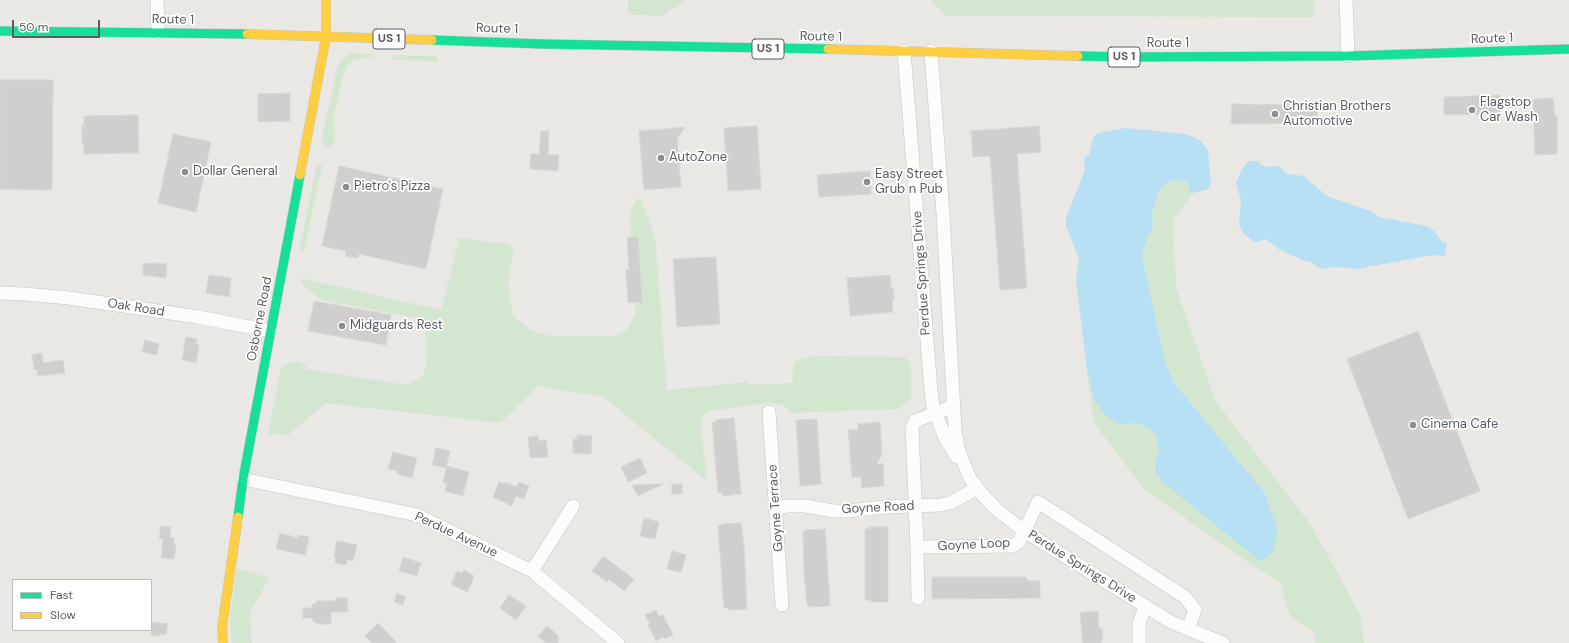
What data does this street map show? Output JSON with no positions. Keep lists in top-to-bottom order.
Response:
{
  "streets": {
    "main road": ["Route 1", "US 1", "Osborne Road"],
    "street": [
      "Perdue Springs Drive",
      "Oak Road",
      "Goyne Terrace",
      "Goyne Road",
      "Perdue Avenue",
      "Goyne Loop"
    ]
  },
  "crossings": [
    ["Route 1", "Perdue Springs Drive"],
    ["Route 1", "Osborne Road"],
    ["Perdue Springs Drive", "Goyne Road"],
    ["Perdue Springs Drive", "Goyne Loop"],
    ["Oak Road", "Osborne Road"],
    ["Osborne Road", "Perdue Avenue"],
    ["Goyne Terrace", "Goyne Road"]
  ],
  "places": [
    "Flagstop Car Wash",
    "Christian Brothers Automotive",
    "AutoZone",
    "Dollar General",
    "Easy Street Grub n Pub",
    "Pietro's Pizza",
    "Midguards Rest",
    "Cinema Cafe"
  ],
  "legend": ["Fast", "Slow"],
  "scale_bar": "50 m"
}
